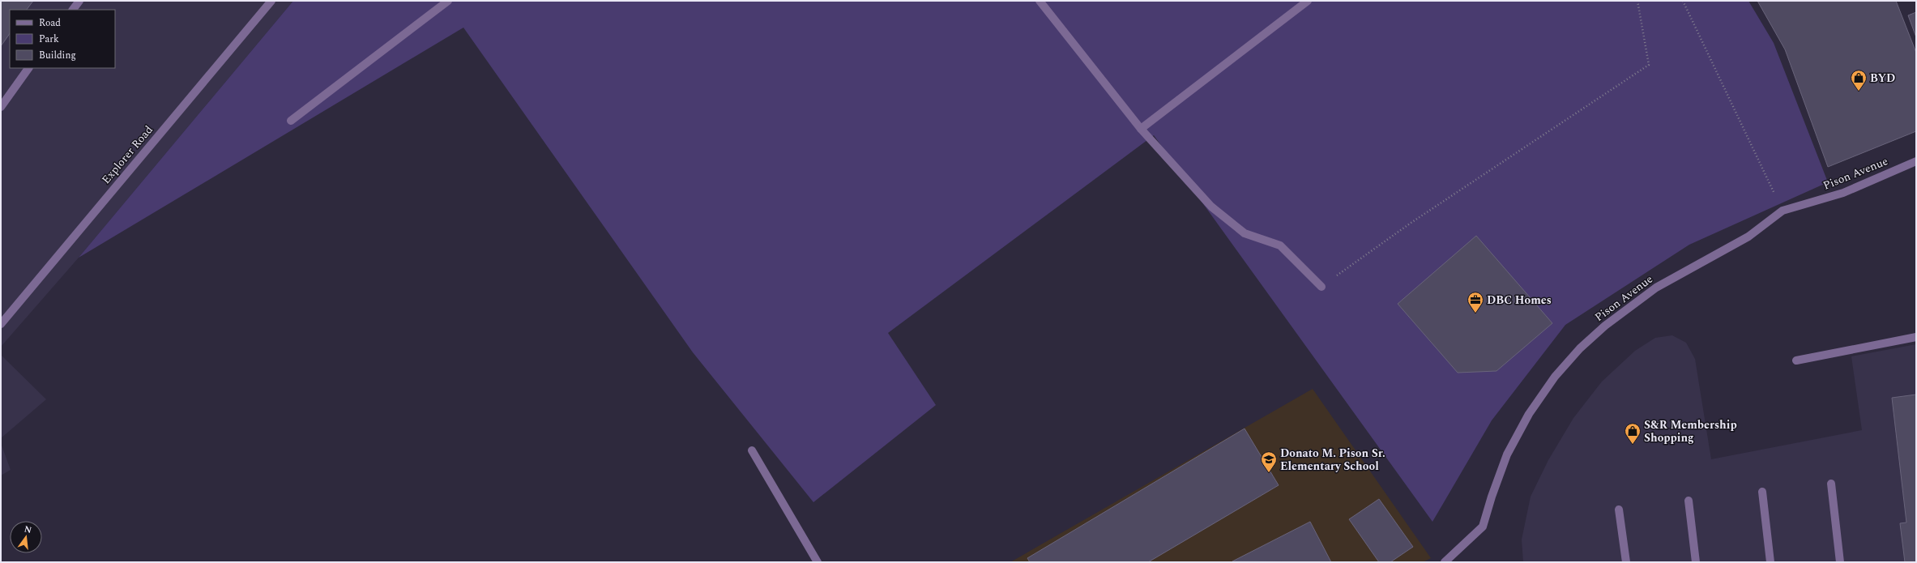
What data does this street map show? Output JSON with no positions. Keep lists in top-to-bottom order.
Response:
{
  "streets": {
    "street": ["Explorer Road", "Pison Avenue"]
  },
  "places": {
    "shop": ["BYD", "S&R Membership Shopping"],
    "office": ["DBC Homes"],
    "school or university": ["Donato M. Pison Sr. Elementary School"]
  },
  "legend": ["Road", "Park", "Building"],
  "north": "top"
}
